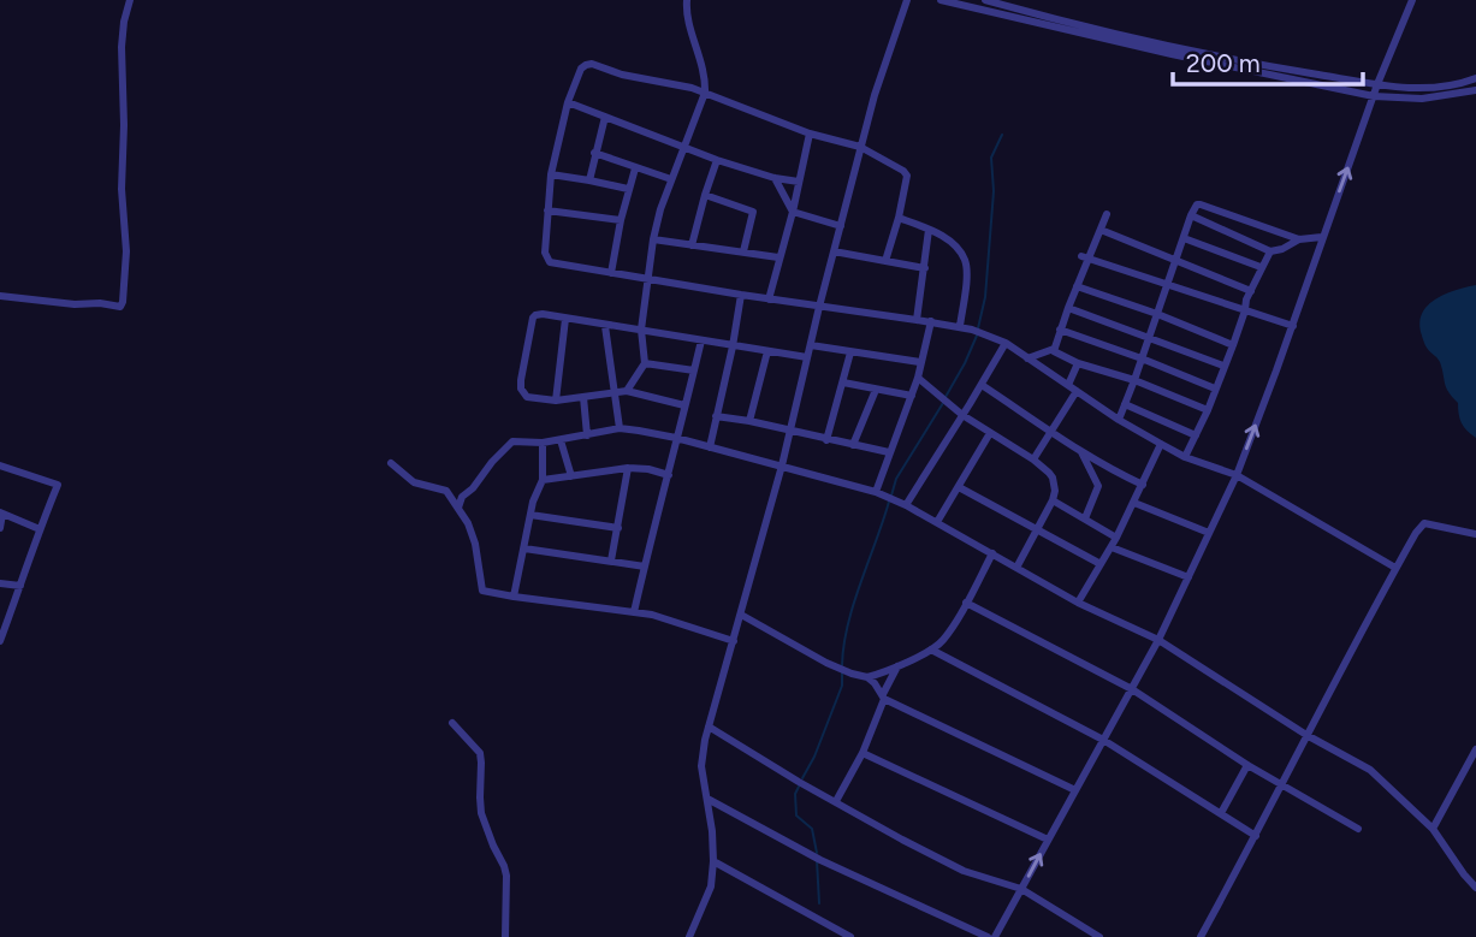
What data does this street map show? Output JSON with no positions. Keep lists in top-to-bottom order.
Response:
{
  "scale_bar": "200 m"
}
